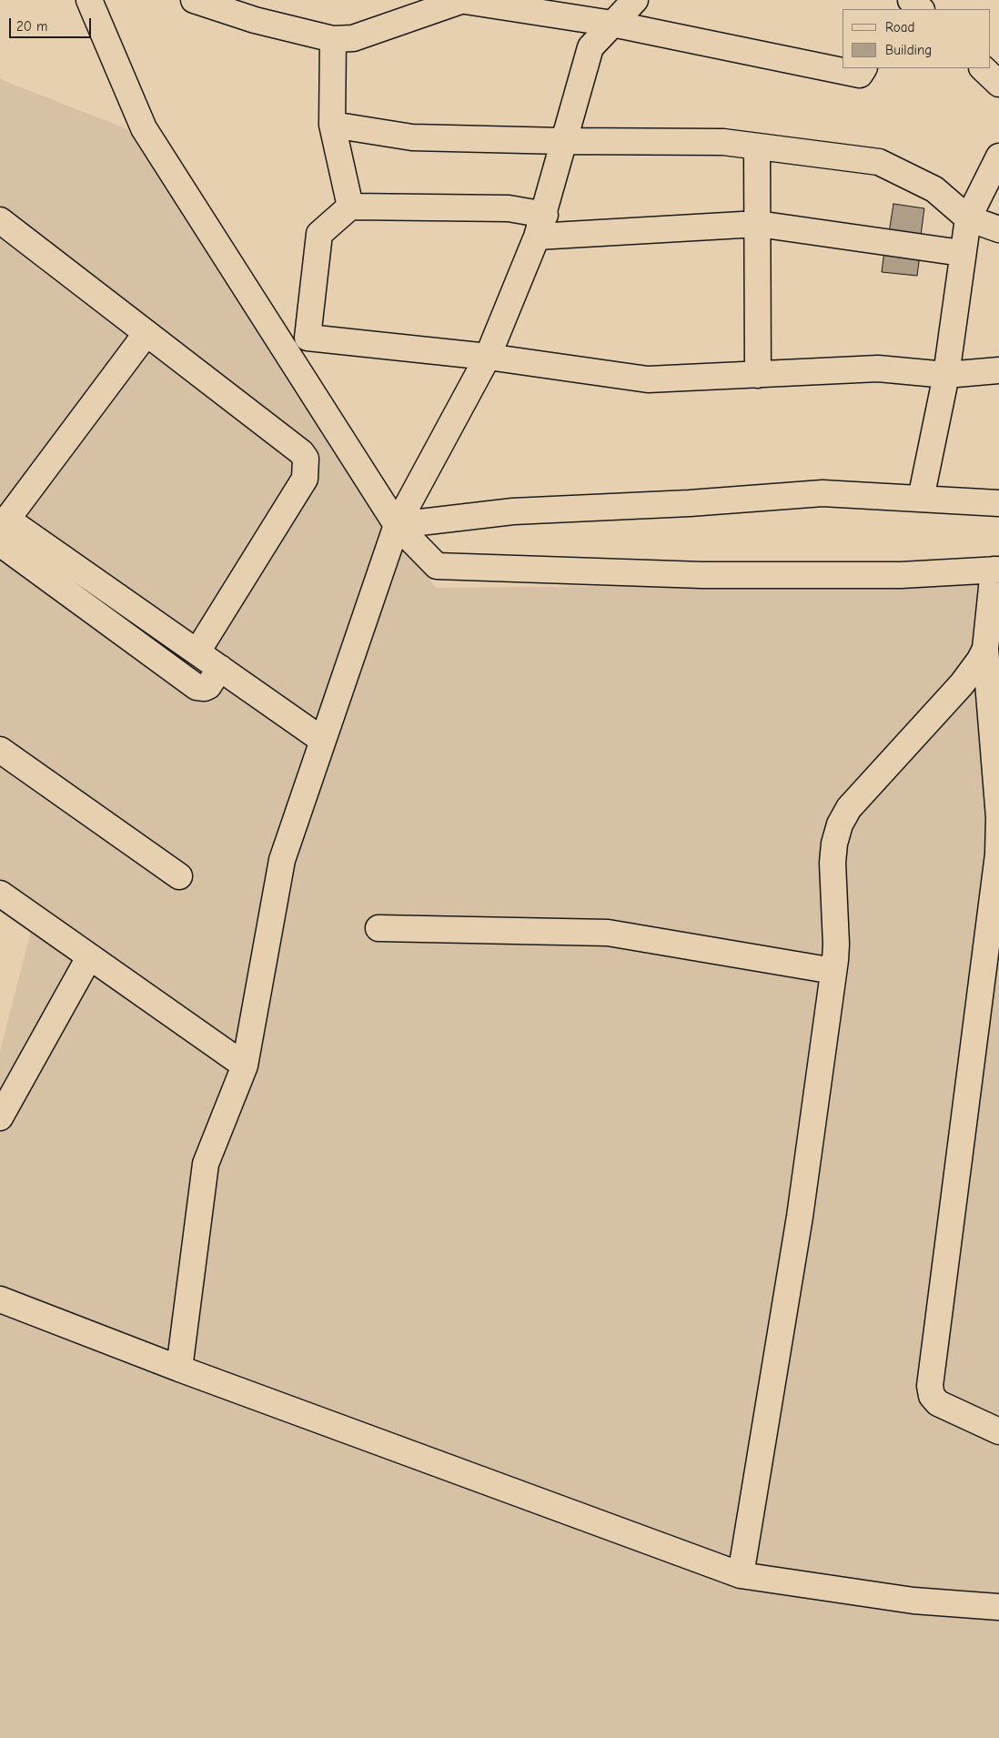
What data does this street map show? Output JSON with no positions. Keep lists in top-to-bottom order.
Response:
{
  "legend": ["Road", "Building"],
  "scale_bar": "20 m"
}
